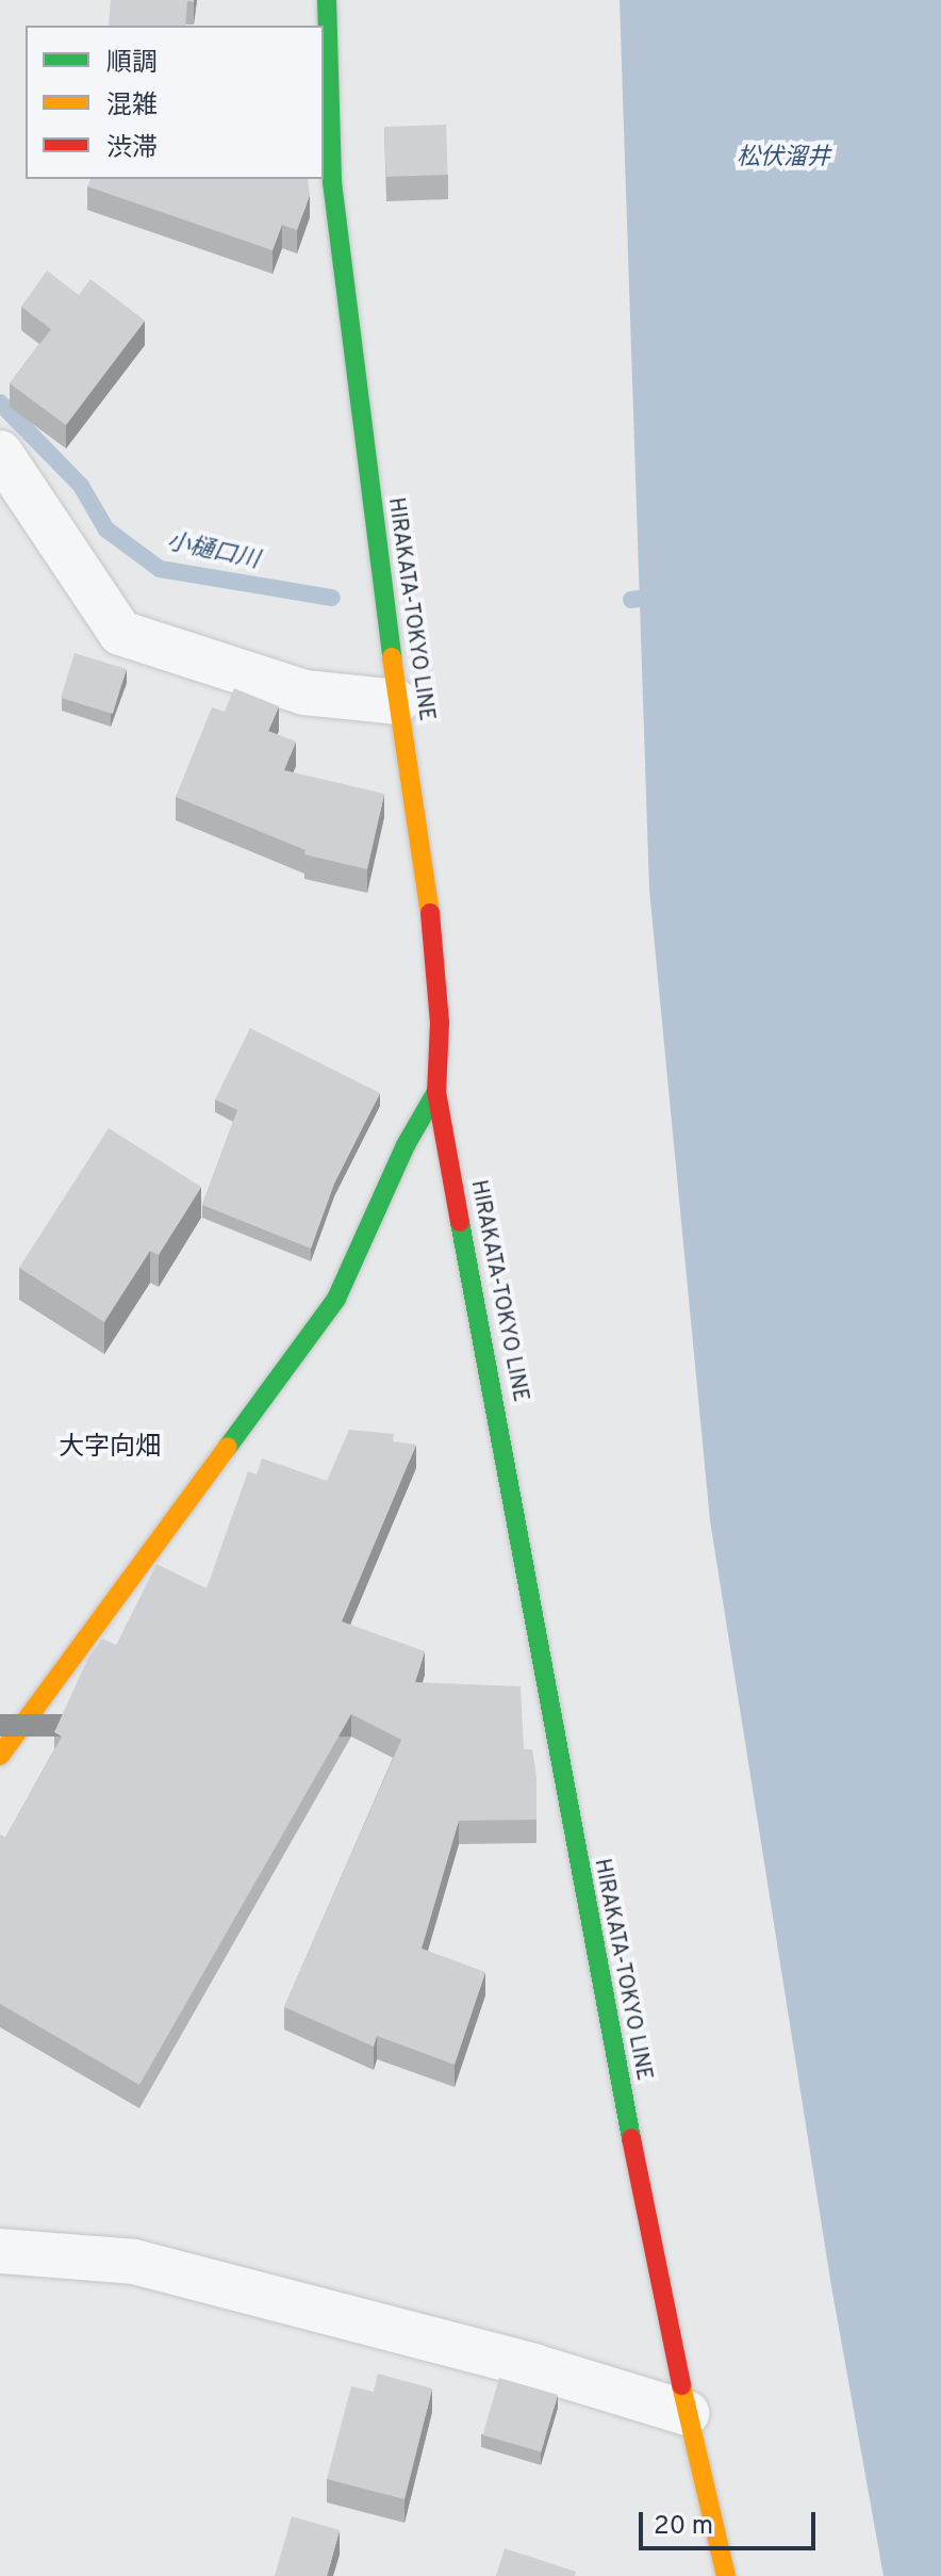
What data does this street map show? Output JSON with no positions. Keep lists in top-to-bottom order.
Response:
{
  "streets": {
    "main road": ["HIRAKATA-TOKYO LINE"]
  },
  "districts": ["大字向畑"],
  "water": ["松伏溜井", "小樋口川"],
  "legend": ["順調", "混雑", "渋滞"],
  "scale_bar": "20 m"
}
